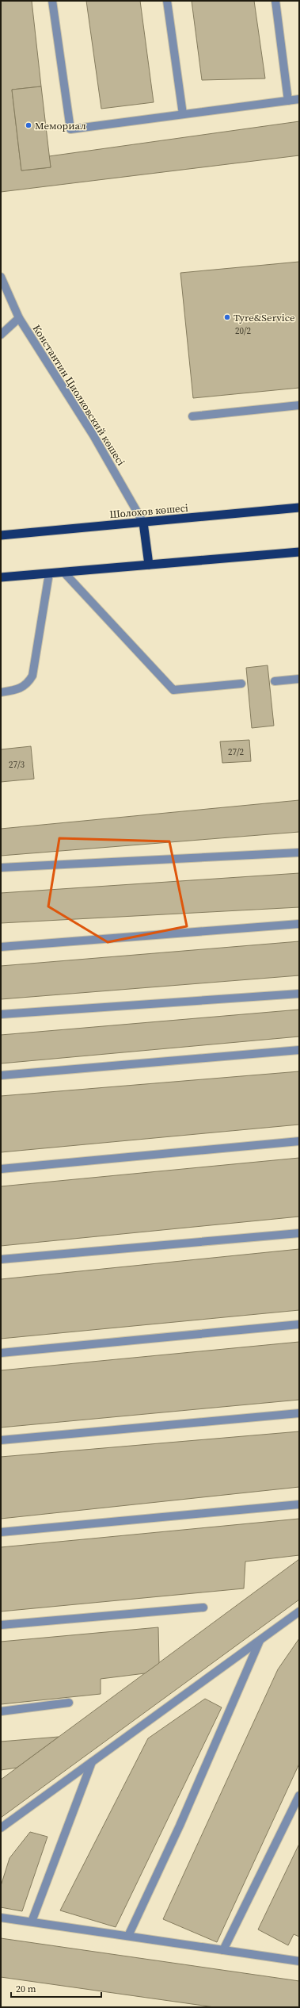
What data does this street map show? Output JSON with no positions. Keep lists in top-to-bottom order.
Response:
{
  "streets": {
    "highway": ["Шолохов көшесі"],
    "street": ["Константин Циолковский көшесі"]
  },
  "crossings": [
    ["Константин Циолковский көшесі", "Шолохов көшесі"]
  ],
  "places": ["Мемориал", "Tyre&Service"],
  "house_numbers": ["20/2", "27/2", "27/3"],
  "scale_bar": "20 m"
}
